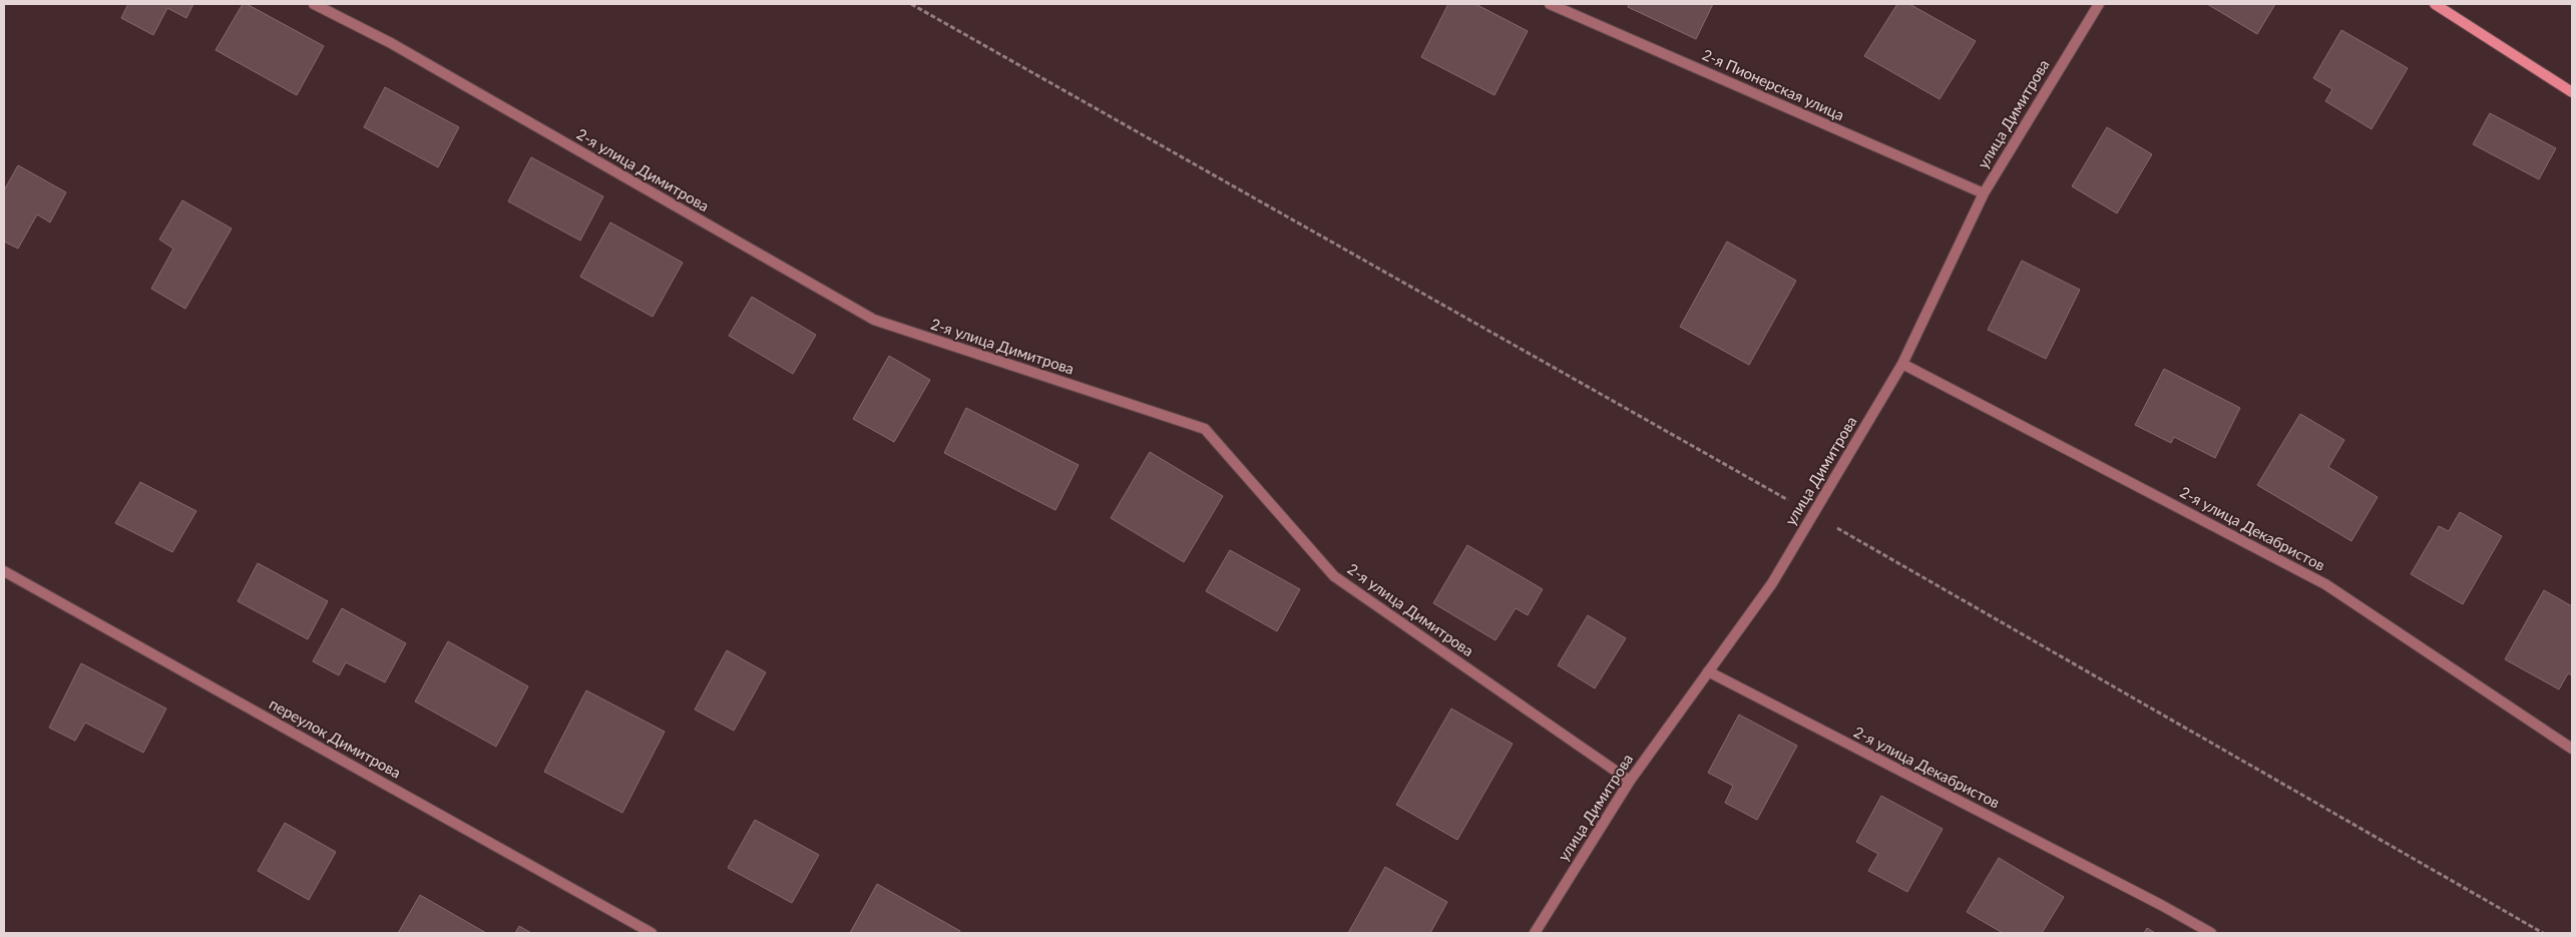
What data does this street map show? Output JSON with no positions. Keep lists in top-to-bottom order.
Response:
{
  "streets": {
    "street": [
      "2-я Пионерская улица",
      "улица Димитрова",
      "2-я улица Димитрова",
      "2-я улица Декабристов",
      "переулок Димитрова"
    ]
  },
  "crossings": [
    ["2-я Пионерская улица", "улица Димитрова"],
    ["улица Димитрова", "2-я улица Димитрова"],
    ["улица Димитрова", "2-я улица Декабристов"]
  ]
}
